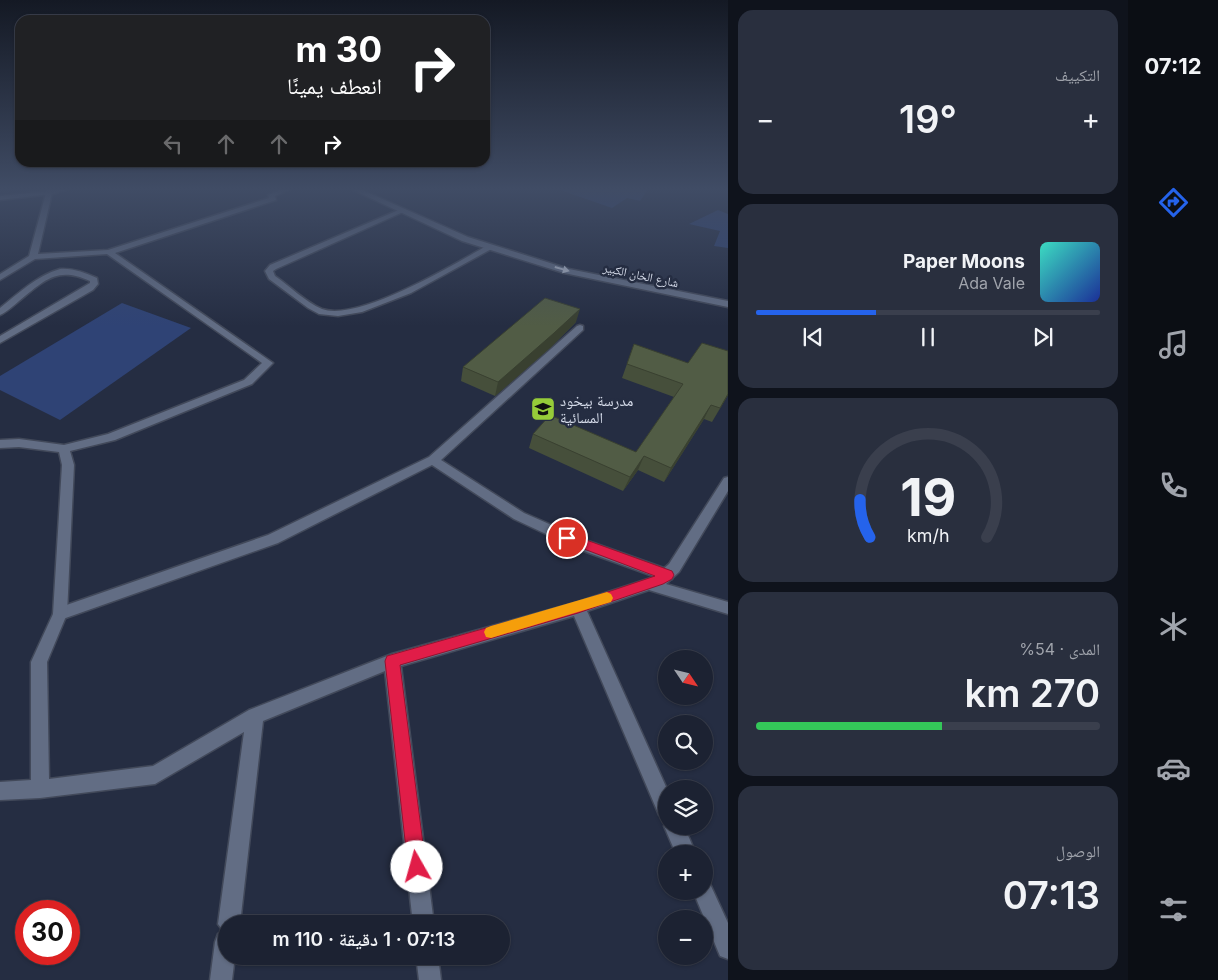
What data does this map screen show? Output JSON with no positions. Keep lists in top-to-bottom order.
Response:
{
  "streets": {
    "street": ["شارع الخان الكبير"]
  },
  "one_way": ["شارع الخان الكبير"],
  "places": {
    "school or university": ["مدرسة بيخود المسائية"]
  },
  "north": "bottom right",
  "page": {
    "tabs": "07:12",
    "tile": [
      "التكييف",
      ["المدى · 54%", "270 km"],
      ["الوصول", "07:13"]
    ],
    "turn": ["30 m", "انعطف يمينًا"],
    "heat": ["−", "19°", "+"],
    "song": ["Paper Moons", "Ada Vale"],
    "map_buttons": ["+", "−"],
    "limit": "30",
    "trip": "07:13 · 1 دقيقة · 110 m",
    "gauge": ["19", "km/h"]
  }
}
